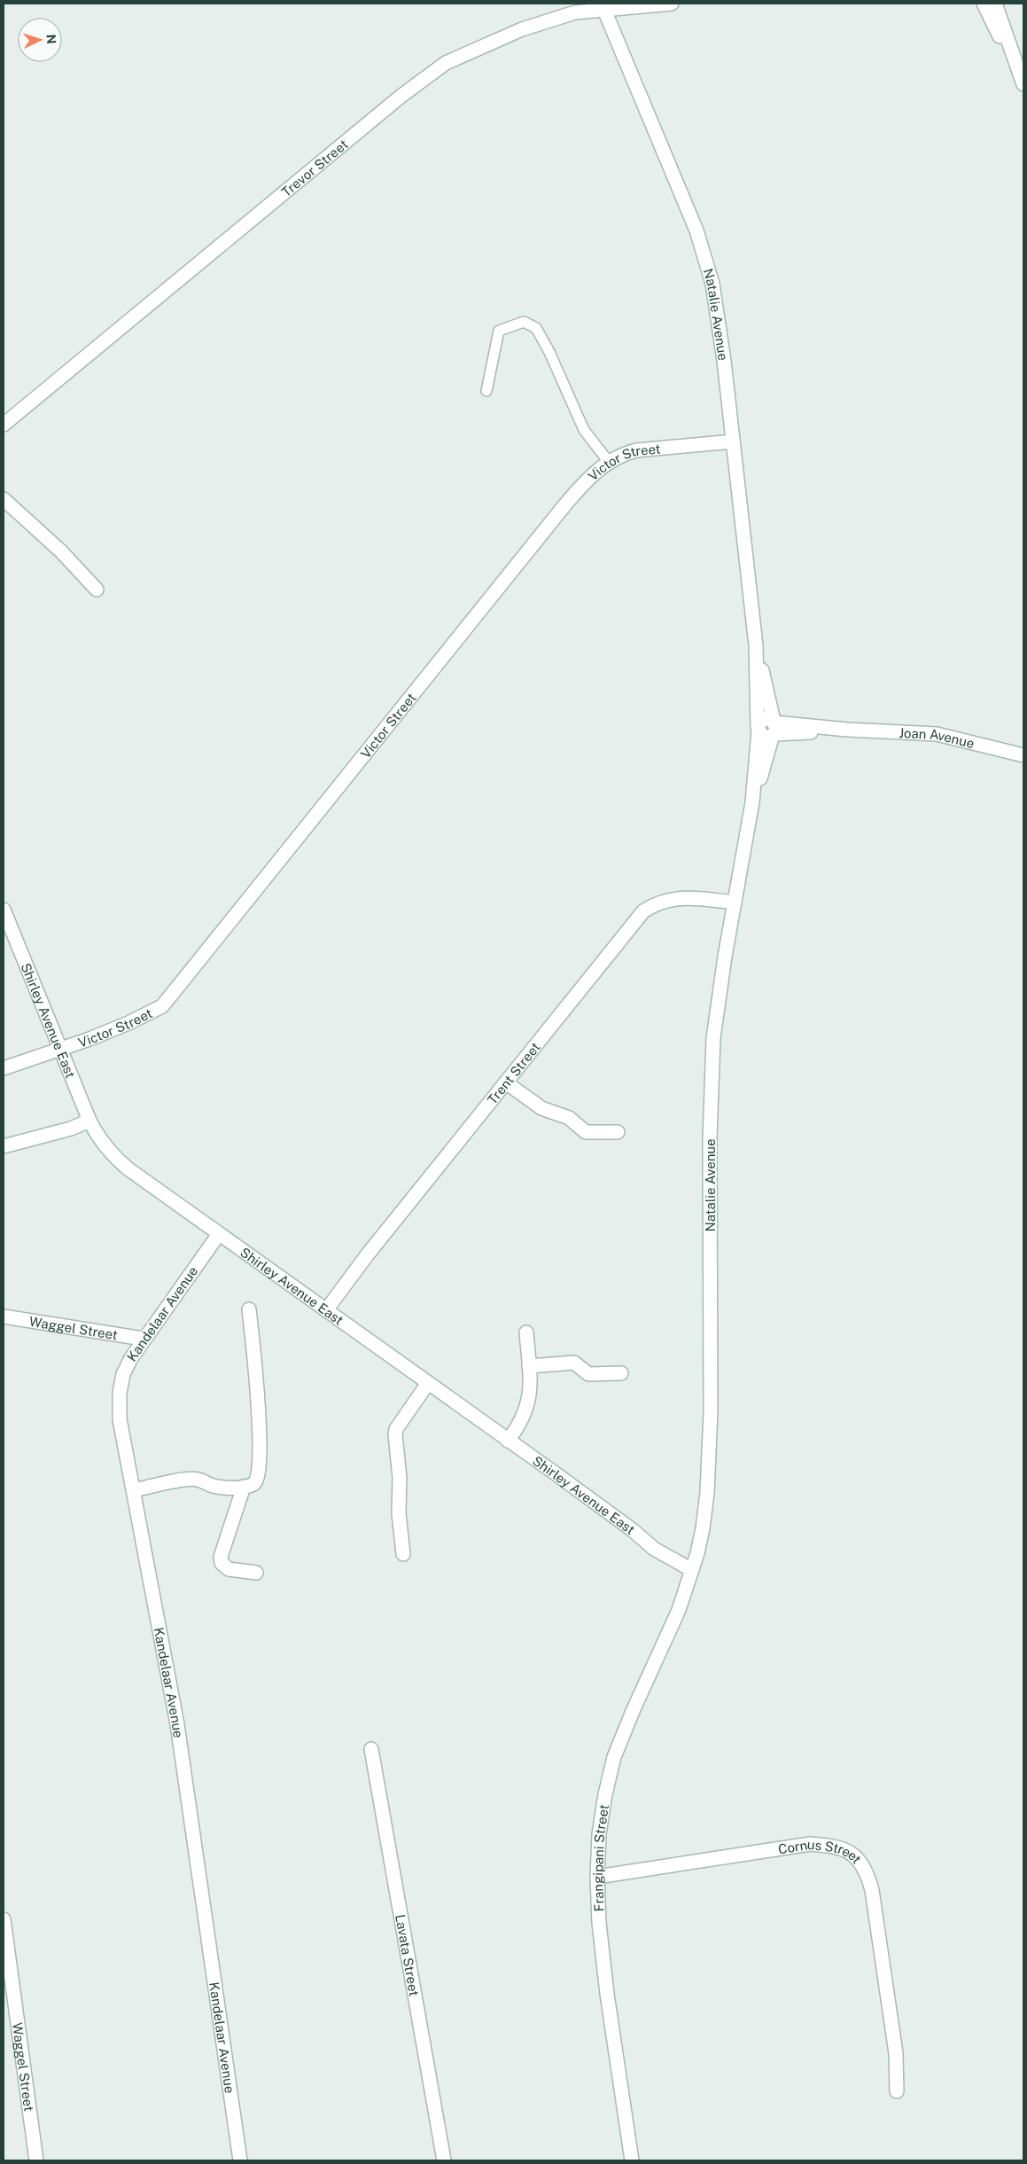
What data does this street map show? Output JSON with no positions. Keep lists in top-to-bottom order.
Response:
{
  "streets": {
    "street": [
      "Trevor Street",
      "Natalie Avenue",
      "Victor Street",
      "Joan Avenue",
      "Shirley Avenue East",
      "Trent Street",
      "Kandelaar Avenue",
      "Waggel Street",
      "Cornus Street",
      "Frangipani Street",
      "Lavata Street"
    ]
  },
  "crossings": [
    ["Trevor Street", "Natalie Avenue"],
    ["Natalie Avenue", "Victor Street"],
    ["Natalie Avenue", "Joan Avenue"],
    ["Natalie Avenue", "Shirley Avenue East"],
    ["Natalie Avenue", "Trent Street"],
    ["Natalie Avenue", "Frangipani Street"],
    ["Victor Street", "Shirley Avenue East"],
    ["Shirley Avenue East", "Trent Street"],
    ["Shirley Avenue East", "Kandelaar Avenue"],
    ["Shirley Avenue East", "Frangipani Street"],
    ["Kandelaar Avenue", "Waggel Street"],
    ["Cornus Street", "Frangipani Street"]
  ],
  "north": "right"
}
